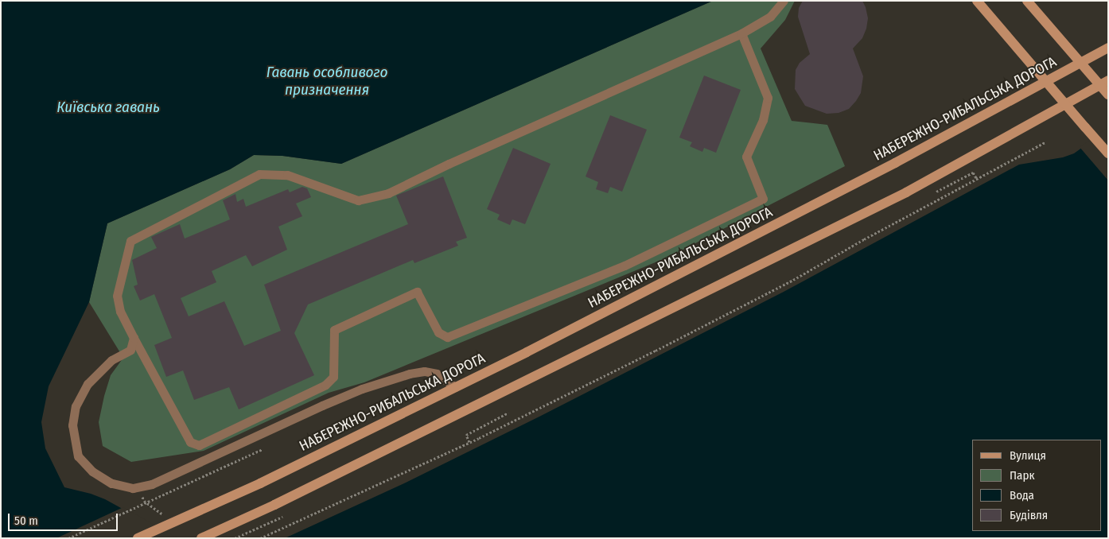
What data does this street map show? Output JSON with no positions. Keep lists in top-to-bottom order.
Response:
{
  "streets": {
    "main road": ["НАБЕРЕЖНО-РИБАЛЬСЬКА ДОРОГА"]
  },
  "water": ["Гавань особливого призначення", "Київська гавань"],
  "legend": [
    "Вулиця",
    "Парк",
    "Вода",
    "Будівля"
  ],
  "scale_bar": "50 m"
}
